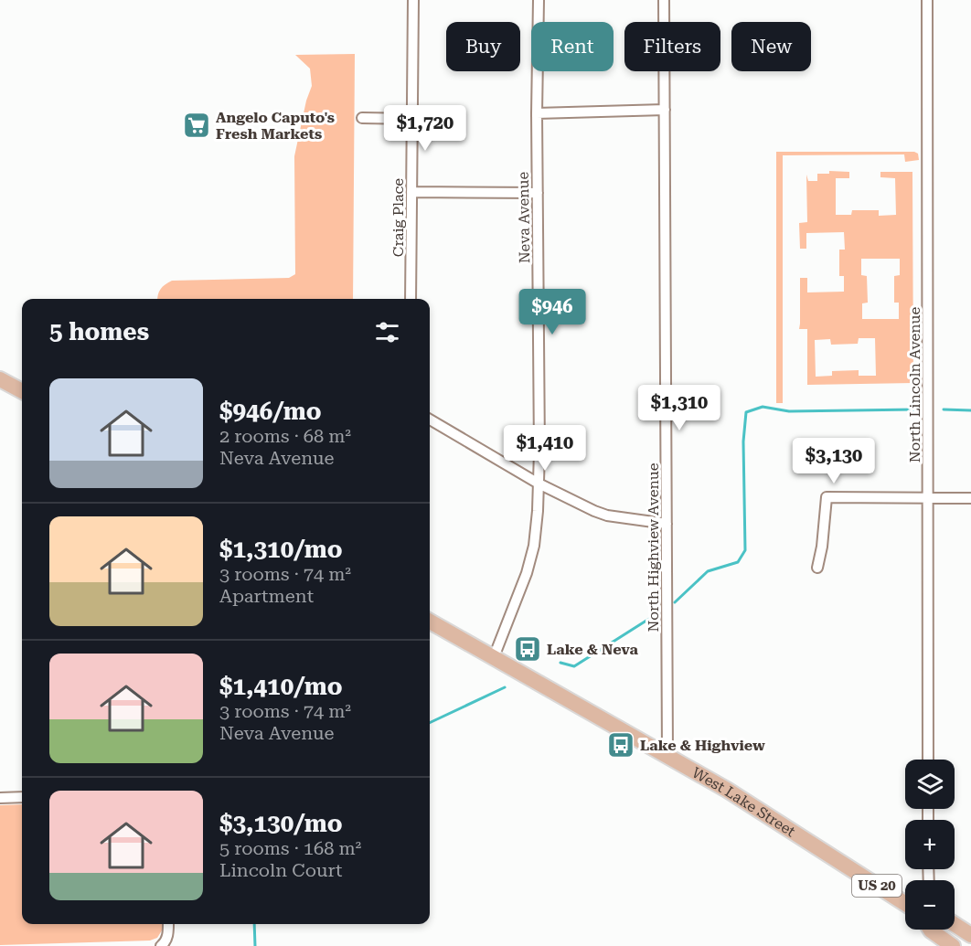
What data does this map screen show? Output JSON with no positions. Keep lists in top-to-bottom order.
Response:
{
  "streets": {
    "main road": ["West Lake Street", "US 20"],
    "street": [
      "Craig Place",
      "Neva Avenue",
      "North Lincoln Avenue",
      "North Highview Avenue"
    ]
  },
  "crossings": [
    ["Neva Avenue", "West Lake Street"],
    ["North Highview Avenue", "West Lake Street"]
  ],
  "places": {
    "supermarket": ["Angelo Caputo's Fresh Markets"],
    "bus stop": ["Lake & Neva", "Lake & Highview"]
  },
  "page": {
    "chip": [
      "Buy",
      "Rent",
      "Filters",
      "New"
    ],
    "price": [
      "$1,720",
      "$946",
      "$1,310",
      "$1,410",
      "$3,130"
    ],
    "heading": "5 homes",
    "list": [
      {
        "name": "$946/mo",
        "note": "2 rooms · 68 m² · Neva Avenue"
      },
      {
        "name": "$1,310/mo",
        "note": "3 rooms · 74 m² · Apartment"
      },
      {
        "name": "$1,410/mo",
        "note": "3 rooms · 74 m² · Neva Avenue"
      },
      {
        "name": "$3,130/mo",
        "note": "5 rooms · 168 m² · Lincoln Court"
      }
    ],
    "map_buttons": ["+", "−"]
  }
}
